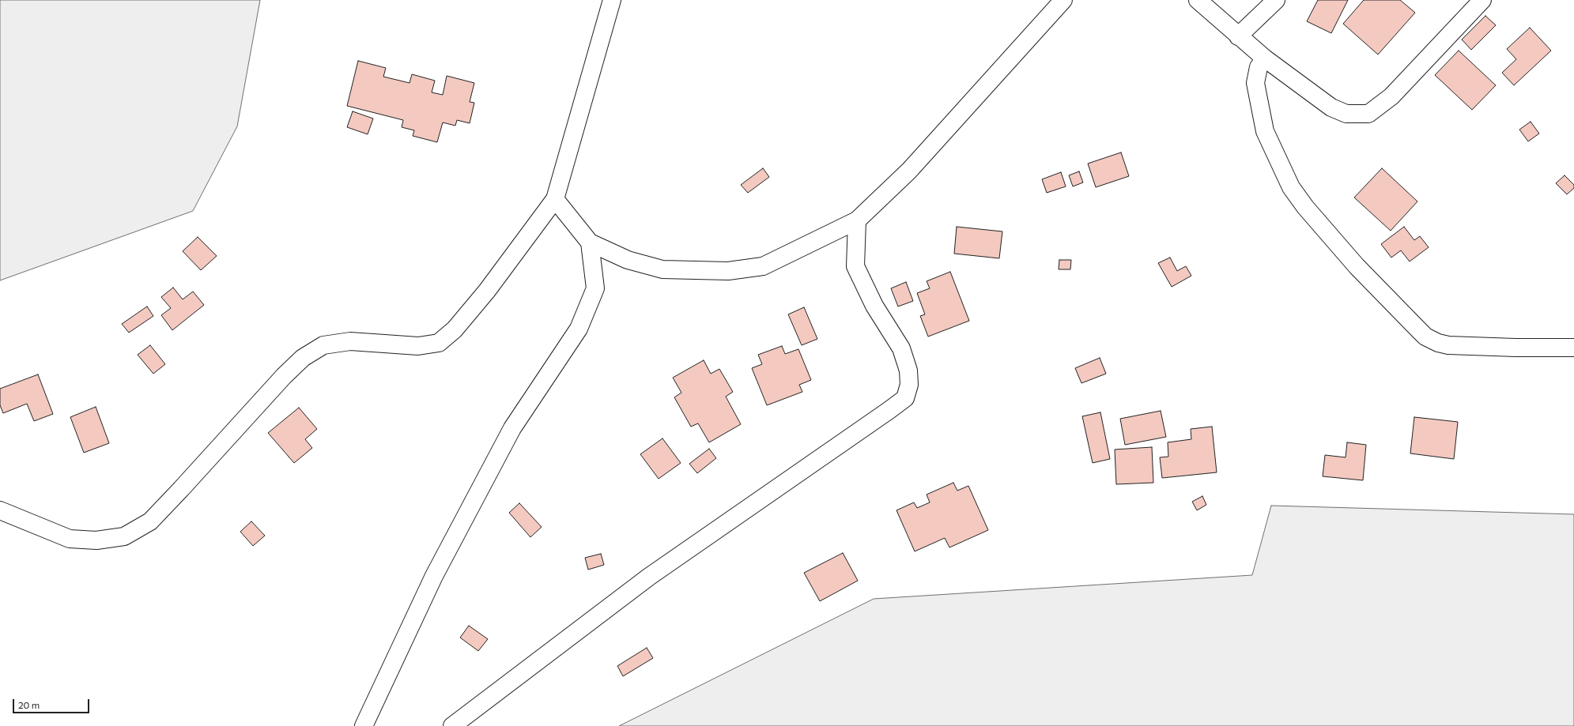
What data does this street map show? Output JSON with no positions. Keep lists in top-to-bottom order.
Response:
{
  "scale_bar": "20 m"
}
